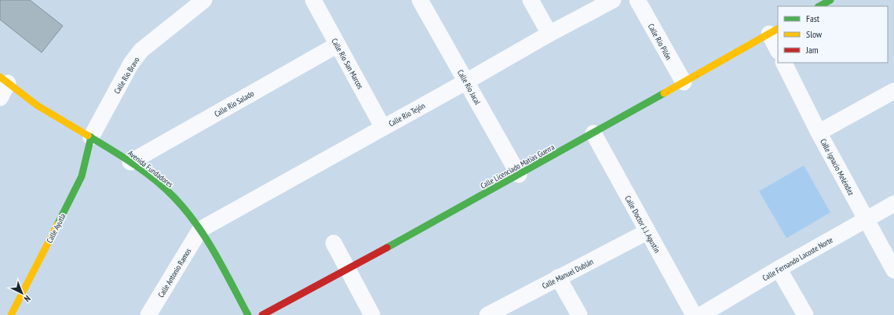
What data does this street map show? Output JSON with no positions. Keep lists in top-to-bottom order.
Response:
{
  "streets": {
    "street": [
      "Calle Río Pilón",
      "Calle Río San Marcos",
      "Calle Río Bravo",
      "Calle Río Jacal",
      "Calle Río Salado",
      "Calle Río Tejón",
      "Calle Licenciado Matías Guerra",
      "Calle Ignacio Meléndez",
      "Avenida Fundadores",
      "Calle Doctor J. J. Agustín",
      "Calle Ayutla",
      "Calle Fernando Lacoste Norte",
      "Calle Antonio Ramos",
      "Calle Manuel Dublán"
    ]
  },
  "crossings": [
    ["Calle Río Pilón", "Calle Licenciado Matías Guerra"],
    ["Calle Río San Marcos", "Calle Río Salado"],
    ["Calle Río San Marcos", "Calle Río Tejón"],
    ["Calle Río Bravo", "Avenida Fundadores"],
    ["Calle Río Bravo", "Calle Ayutla"],
    ["Calle Río Jacal", "Calle Río Tejón"],
    ["Calle Río Jacal", "Calle Licenciado Matías Guerra"],
    ["Calle Río Salado", "Avenida Fundadores"],
    ["Calle Río Tejón", "Avenida Fundadores"],
    ["Calle Río Tejón", "Calle Antonio Ramos"],
    ["Calle Licenciado Matías Guerra", "Calle Doctor J. J. Agustín"],
    ["Calle Ignacio Meléndez", "Calle Fernando Lacoste Norte"],
    ["Avenida Fundadores", "Calle Ayutla"],
    ["Avenida Fundadores", "Calle Antonio Ramos"],
    ["Calle Doctor J. J. Agustín", "Calle Manuel Dublán"]
  ],
  "legend": ["Fast", "Slow", "Jam"],
  "north": "bottom right"
}
